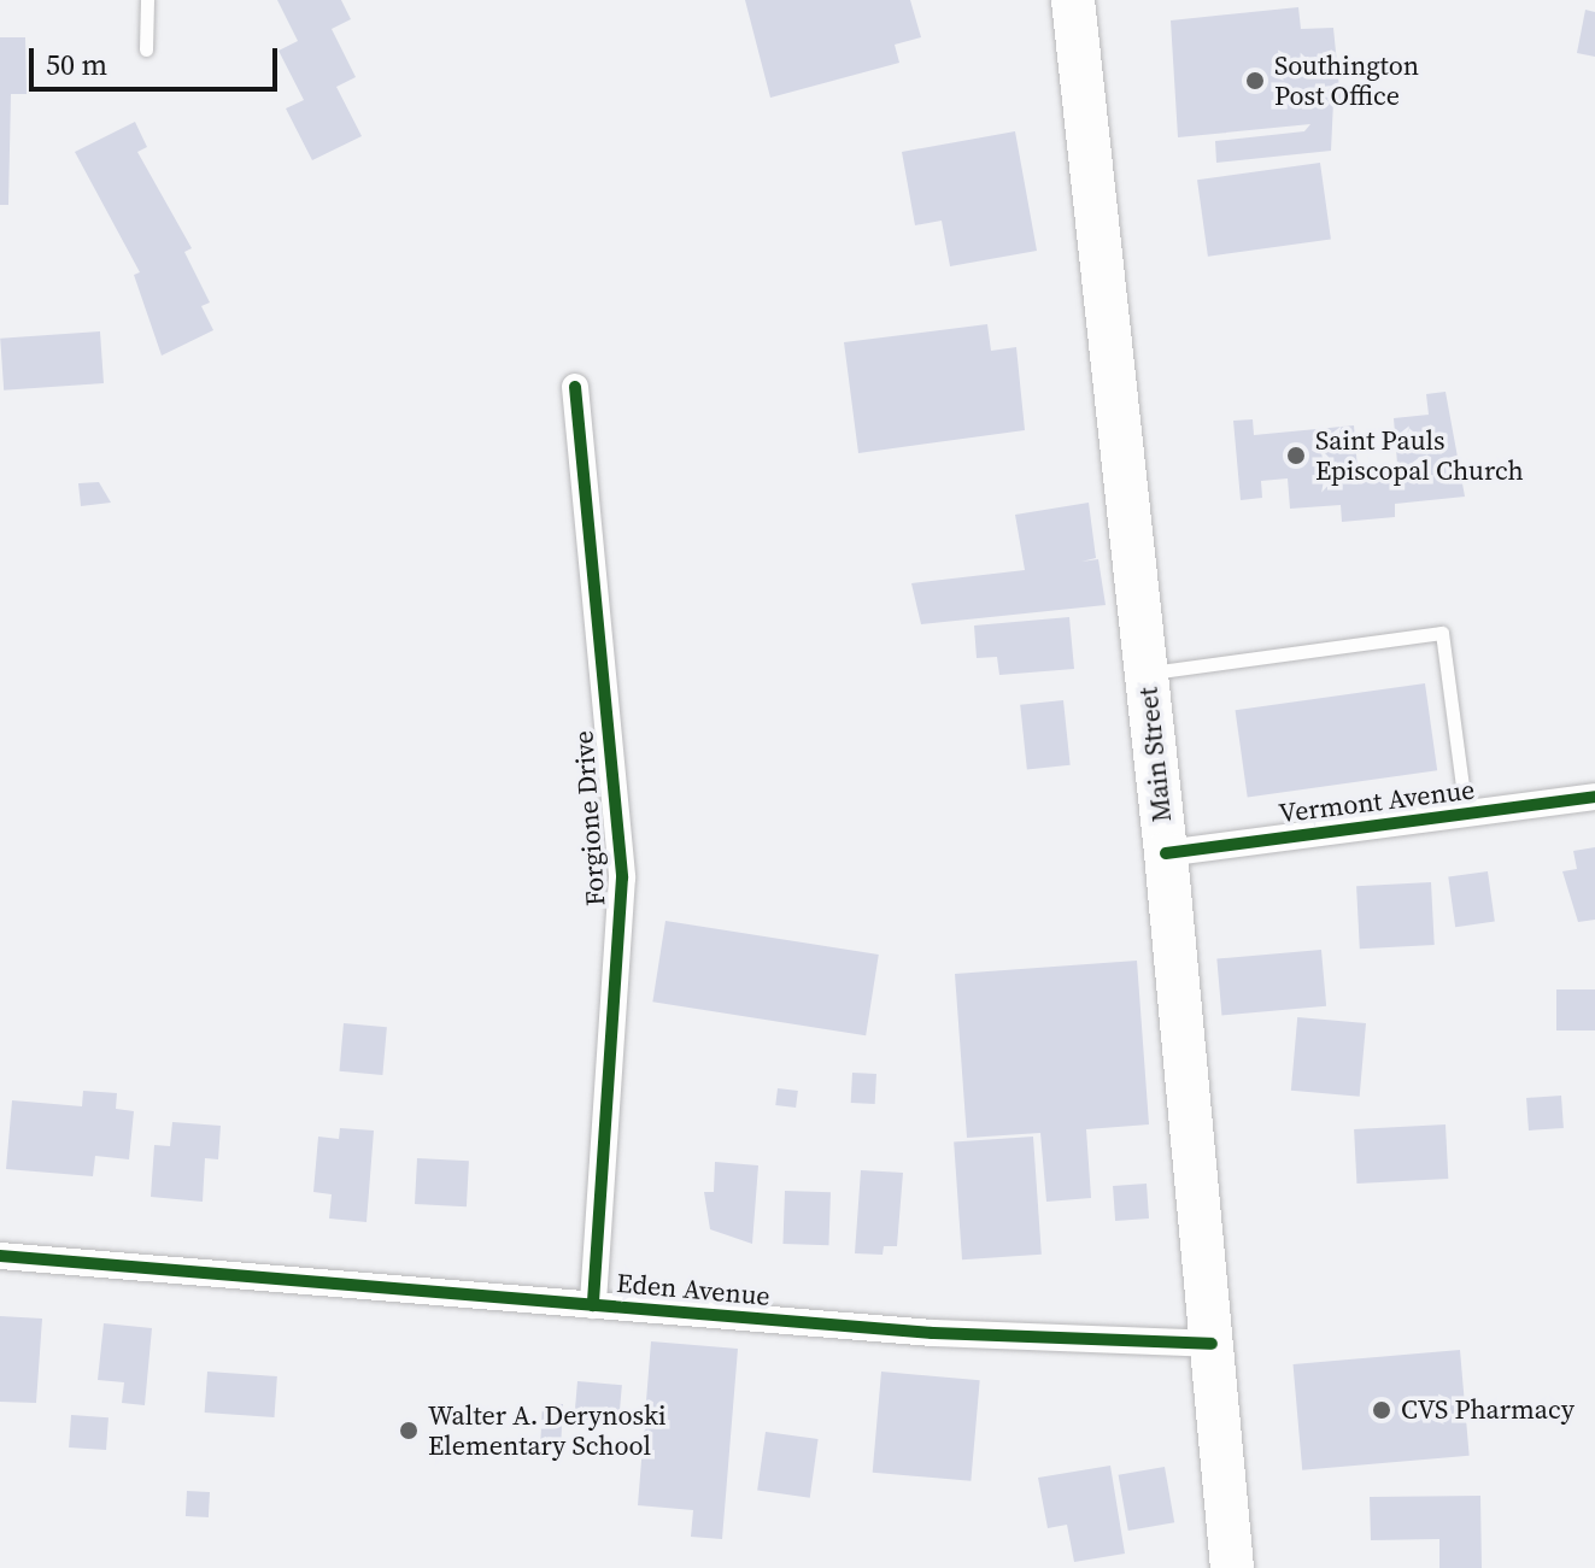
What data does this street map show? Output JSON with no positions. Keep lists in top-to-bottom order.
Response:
{
  "streets": {
    "highway": ["Main Street"],
    "street": ["Vermont Avenue", "Forgione Drive", "Eden Avenue"]
  },
  "crossings": [
    ["Main Street", "Vermont Avenue"],
    ["Main Street", "Eden Avenue"],
    ["Forgione Drive", "Eden Avenue"]
  ],
  "places": [
    "Southington Post Office",
    "Saint Pauls Episcopal Church",
    "CVS Pharmacy",
    "Walter A. Derynoski Elementary School"
  ],
  "scale_bar": "50 m"
}
